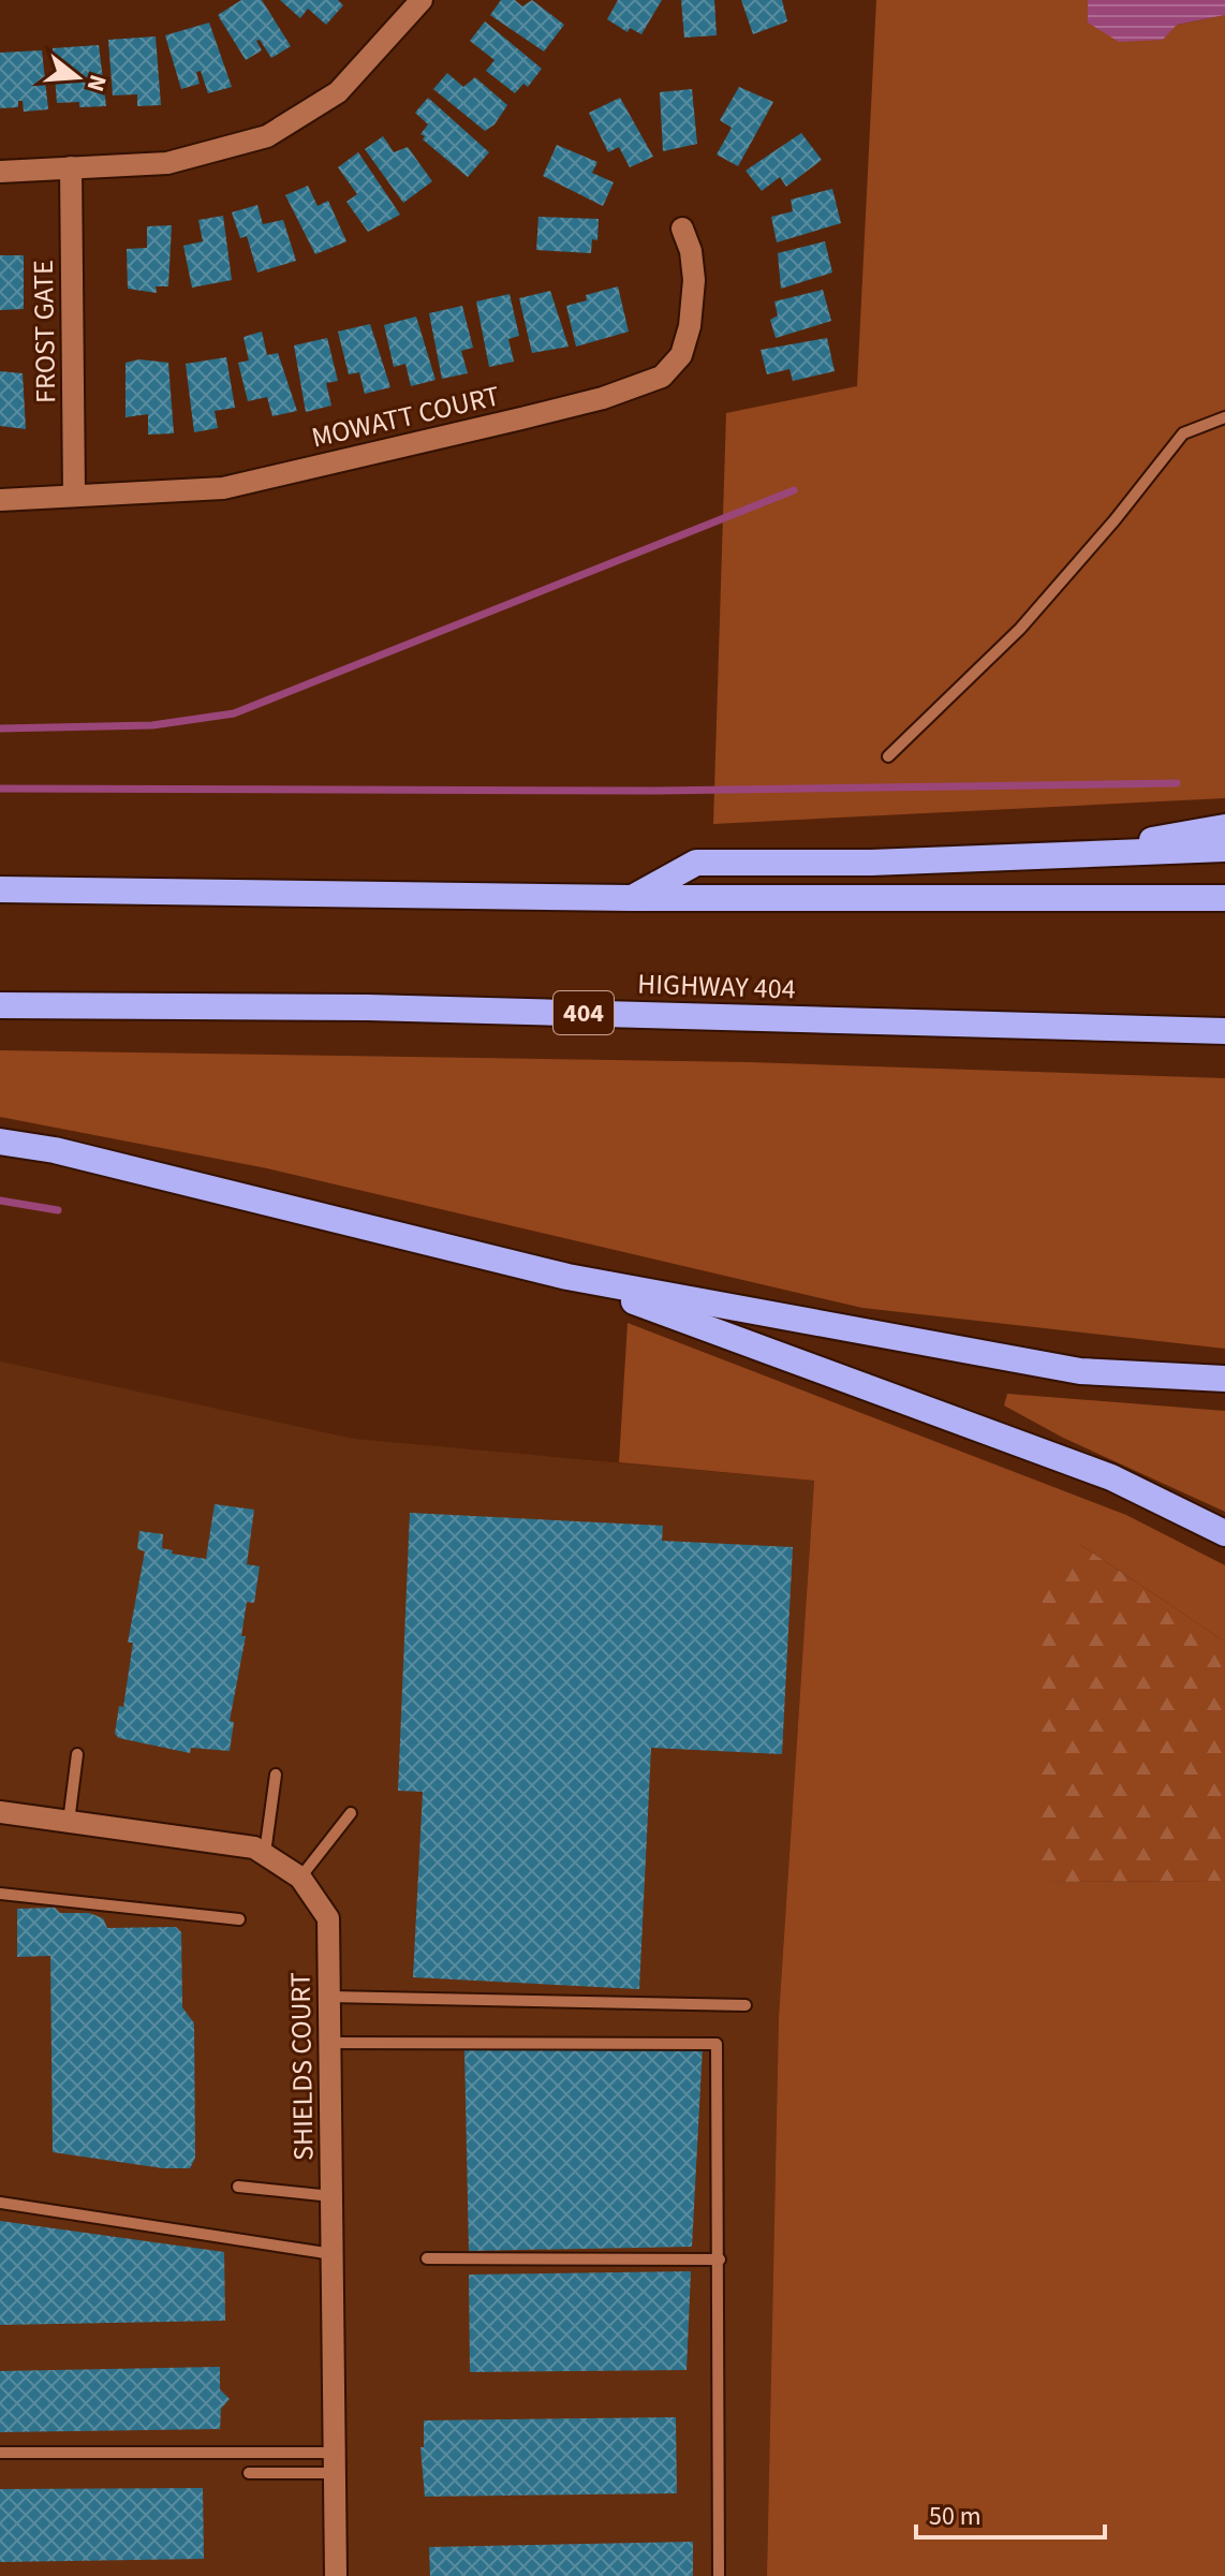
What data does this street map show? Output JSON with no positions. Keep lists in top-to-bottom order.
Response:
{
  "streets": {
    "highway": ["HIGHWAY 404", "404"],
    "street": ["FROST GATE", "MOWATT COURT", "SHIELDS COURT"]
  },
  "crossings": [
    ["FROST GATE", "MOWATT COURT"]
  ],
  "scale_bar": "50 m",
  "north": "right"
}
